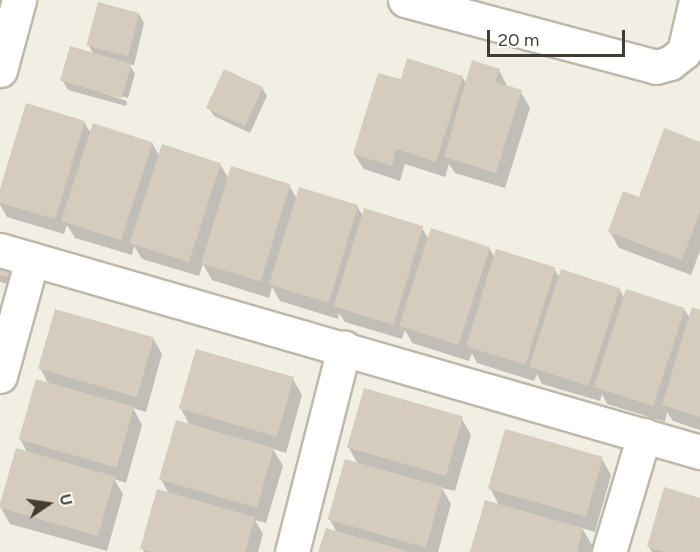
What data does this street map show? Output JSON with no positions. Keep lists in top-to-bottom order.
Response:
{
  "scale_bar": "20 m",
  "north": "right"
}
